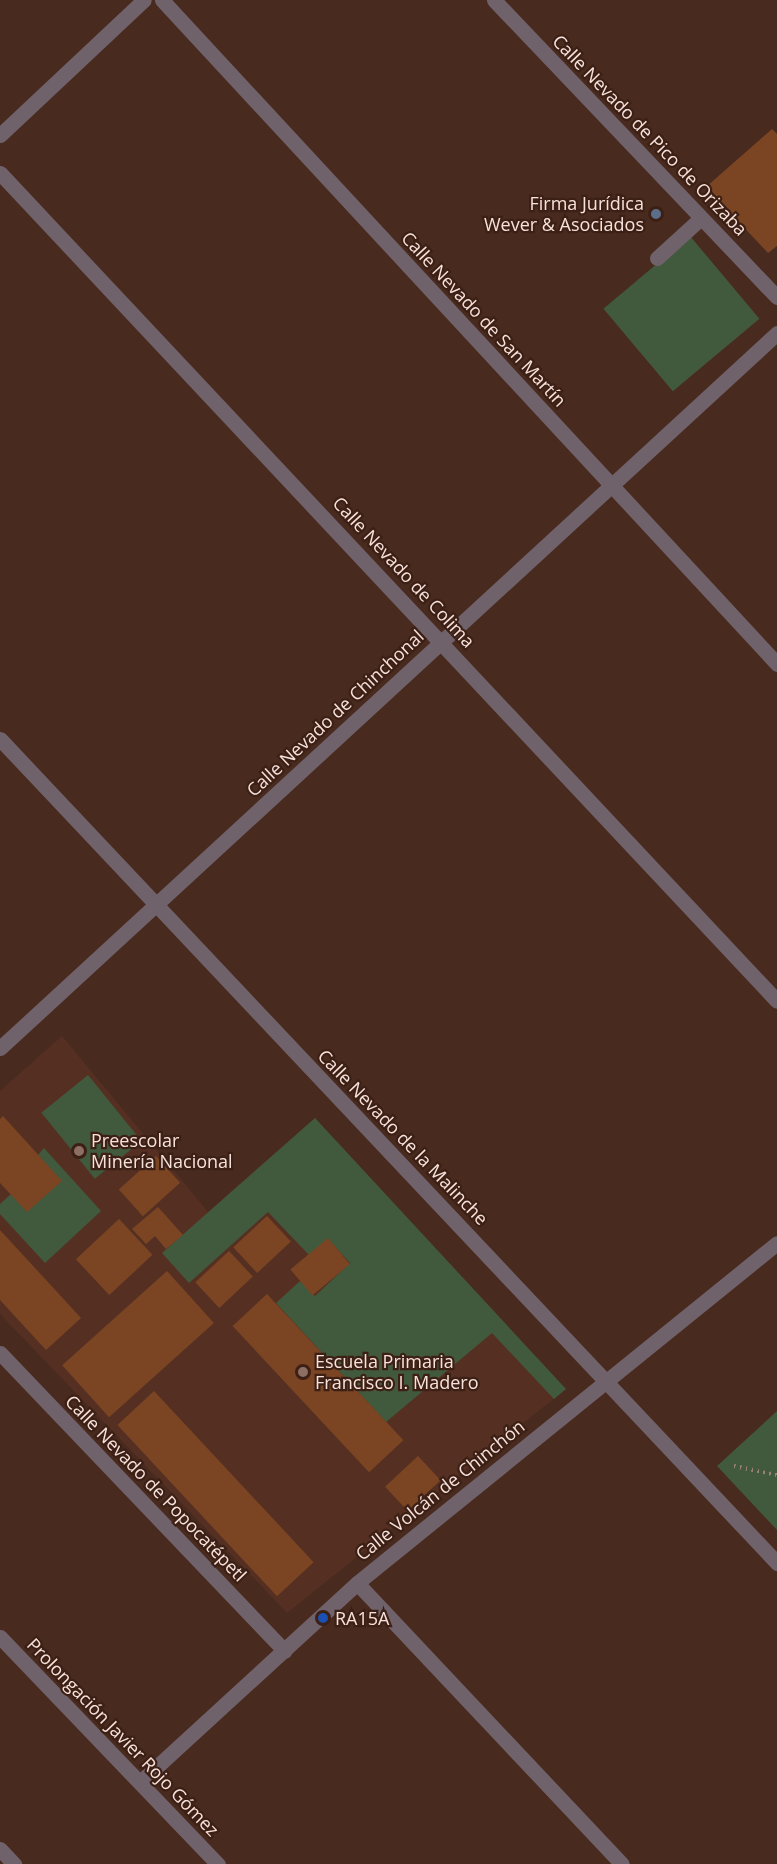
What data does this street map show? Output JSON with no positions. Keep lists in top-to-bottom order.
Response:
{
  "streets": {
    "street": [
      "Calle Nevado de Pico de Orizaba",
      "Calle Nevado de San Martín",
      "Calle Nevado de Colima",
      "Calle Nevado de Chinchonal",
      "Calle Nevado de la Malinche",
      "Calle Nevado de Popocatépetl",
      "Calle Volcán de Chinchón",
      "Prolongación Javier Rojo Gómez"
    ]
  },
  "crossings": [
    ["Calle Nevado de San Martín", "Calle Nevado de Chinchonal"],
    ["Calle Nevado de Colima", "Calle Nevado de Chinchonal"],
    ["Calle Nevado de Chinchonal", "Calle Nevado de la Malinche"],
    ["Calle Nevado de la Malinche", "Calle Volcán de Chinchón"],
    ["Calle Nevado de Popocatépetl", "Calle Volcán de Chinchón"],
    ["Calle Volcán de Chinchón", "Prolongación Javier Rojo Gómez"]
  ],
  "places": [
    "Firma Jurídica Wever & Asociados",
    "Preescolar Minería Nacional",
    "Escuela Primaria Francisco I. Madero",
    "RA15A"
  ]
}
